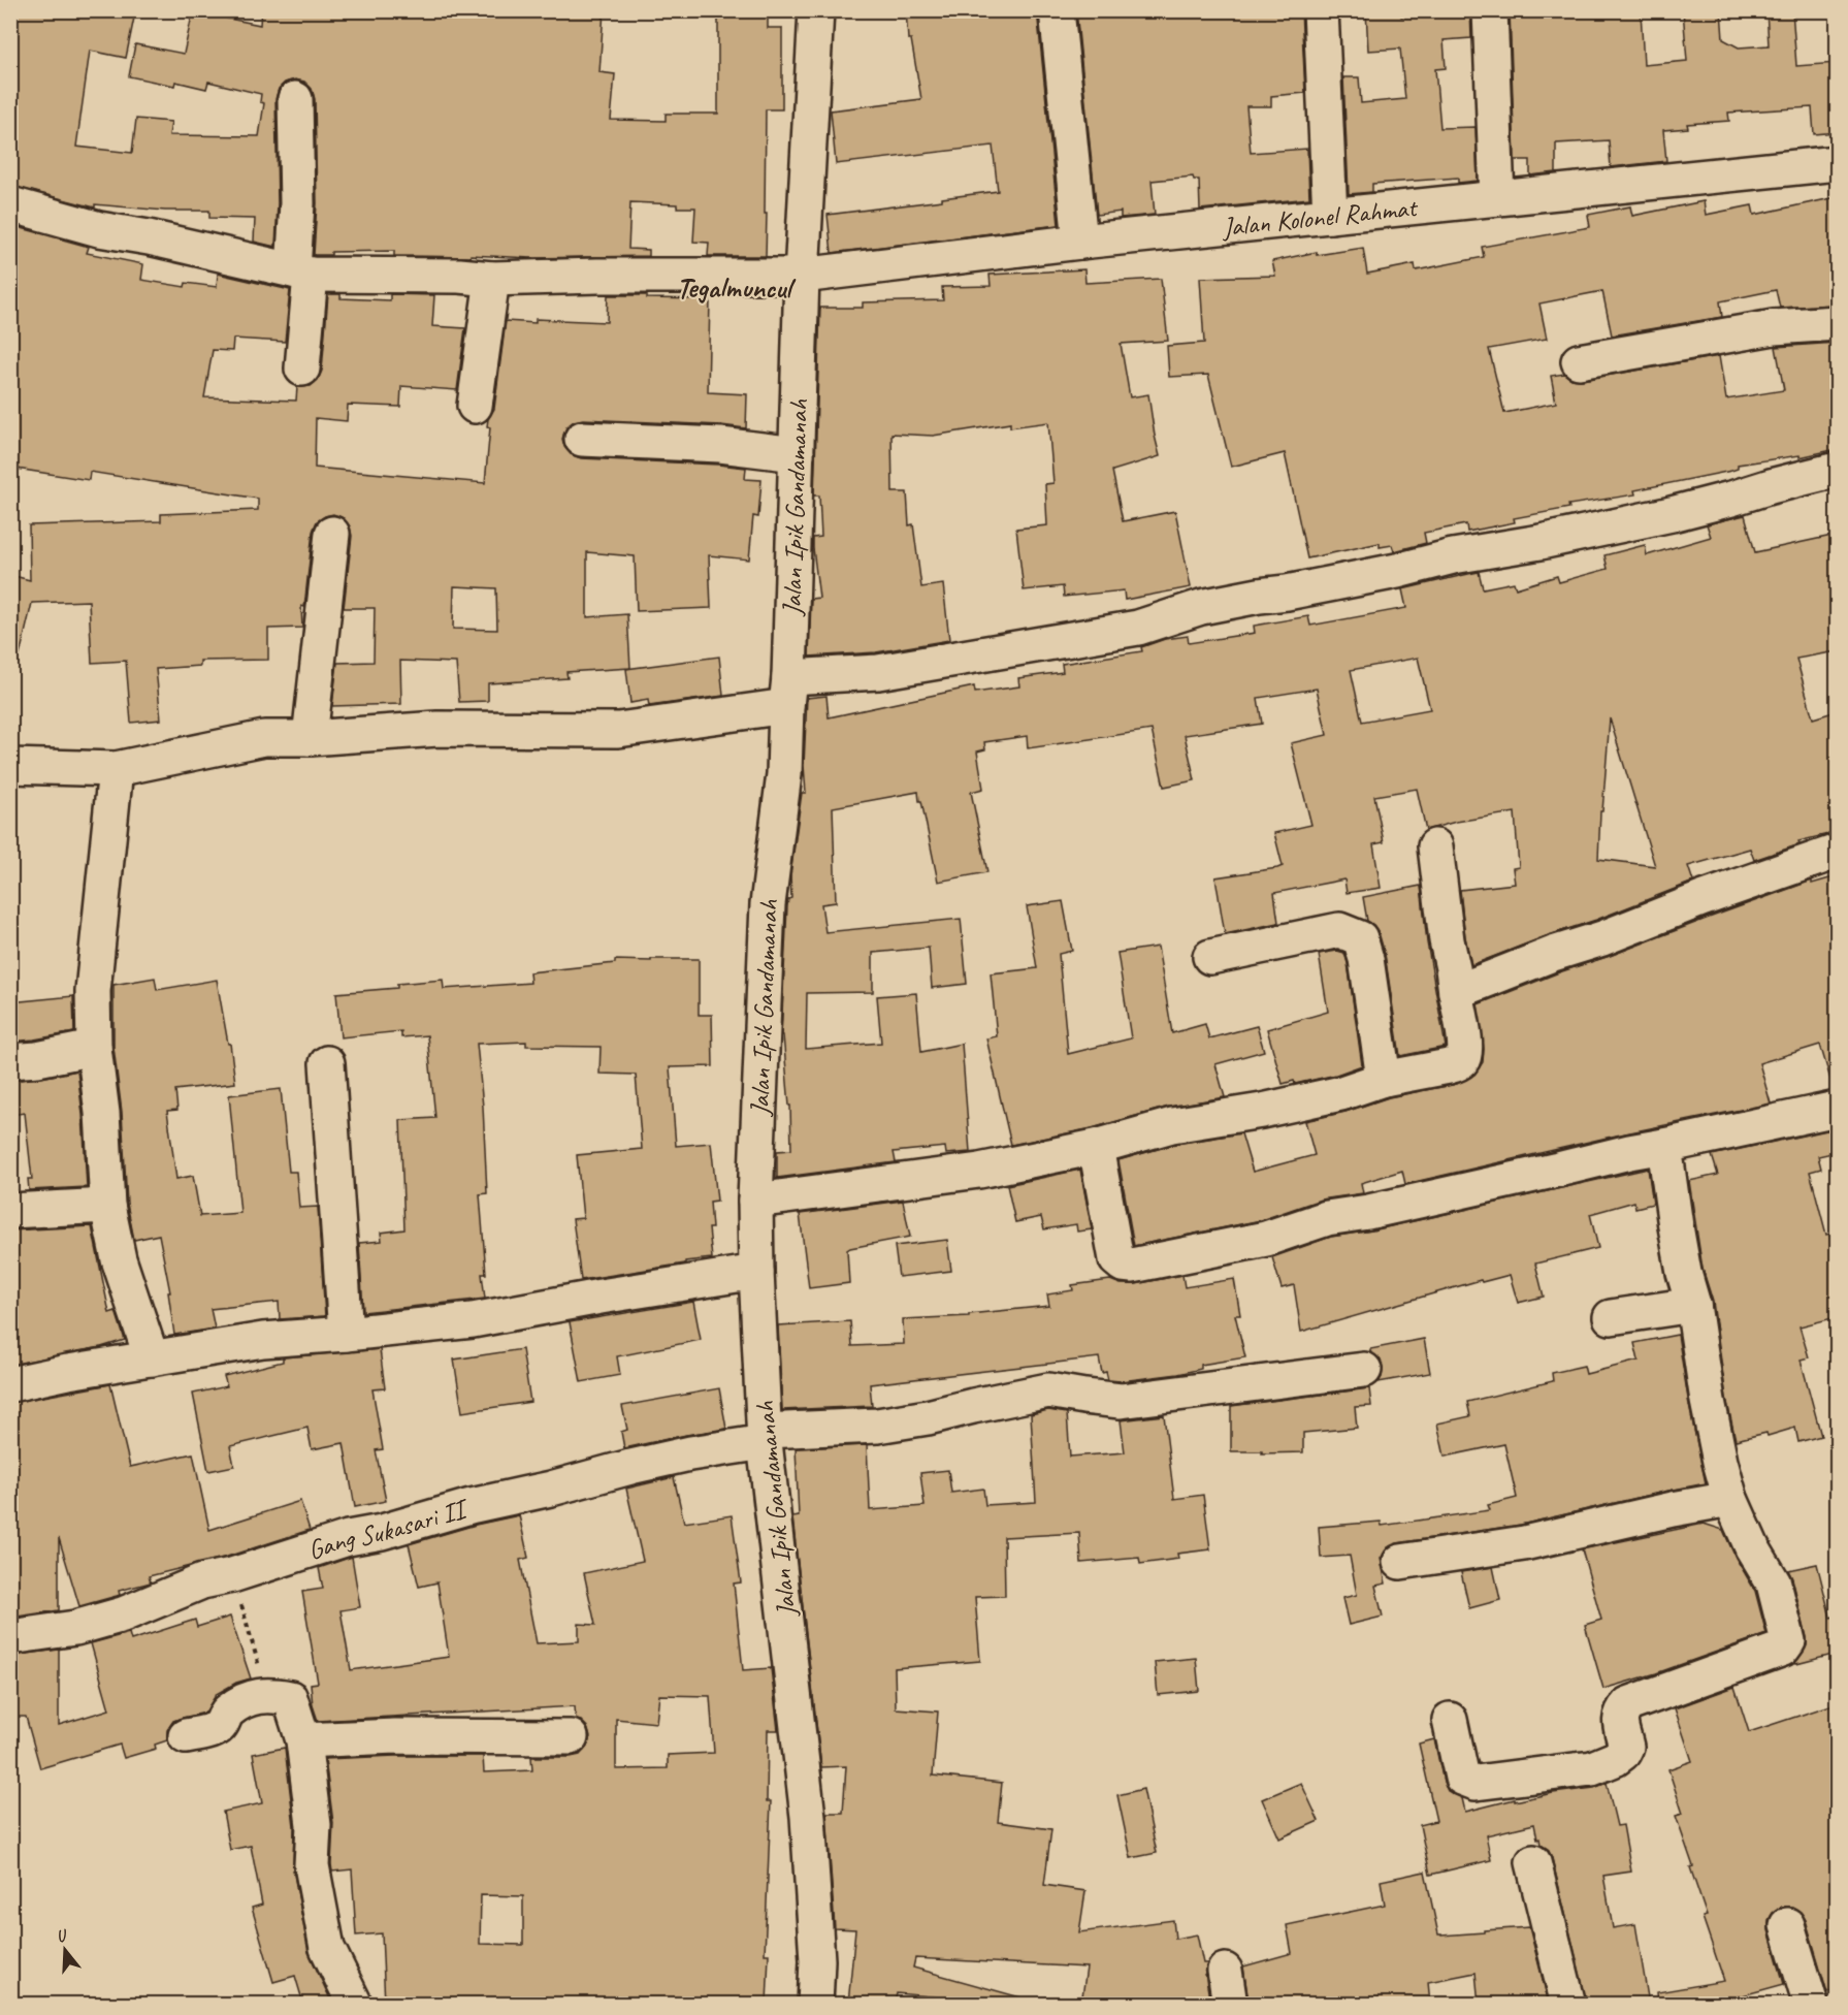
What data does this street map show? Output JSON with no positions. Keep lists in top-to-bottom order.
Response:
{
  "streets": {
    "street": ["Jalan Kolonel Rahmat", "Jalan Ipik Gandamanah", "Gang Sukasari II"]
  },
  "crossings": [
    ["Jalan Kolonel Rahmat", "Jalan Ipik Gandamanah"],
    ["Jalan Ipik Gandamanah", "Gang Sukasari II"]
  ],
  "districts": ["Tegalmuncul"],
  "north": "top"
}
